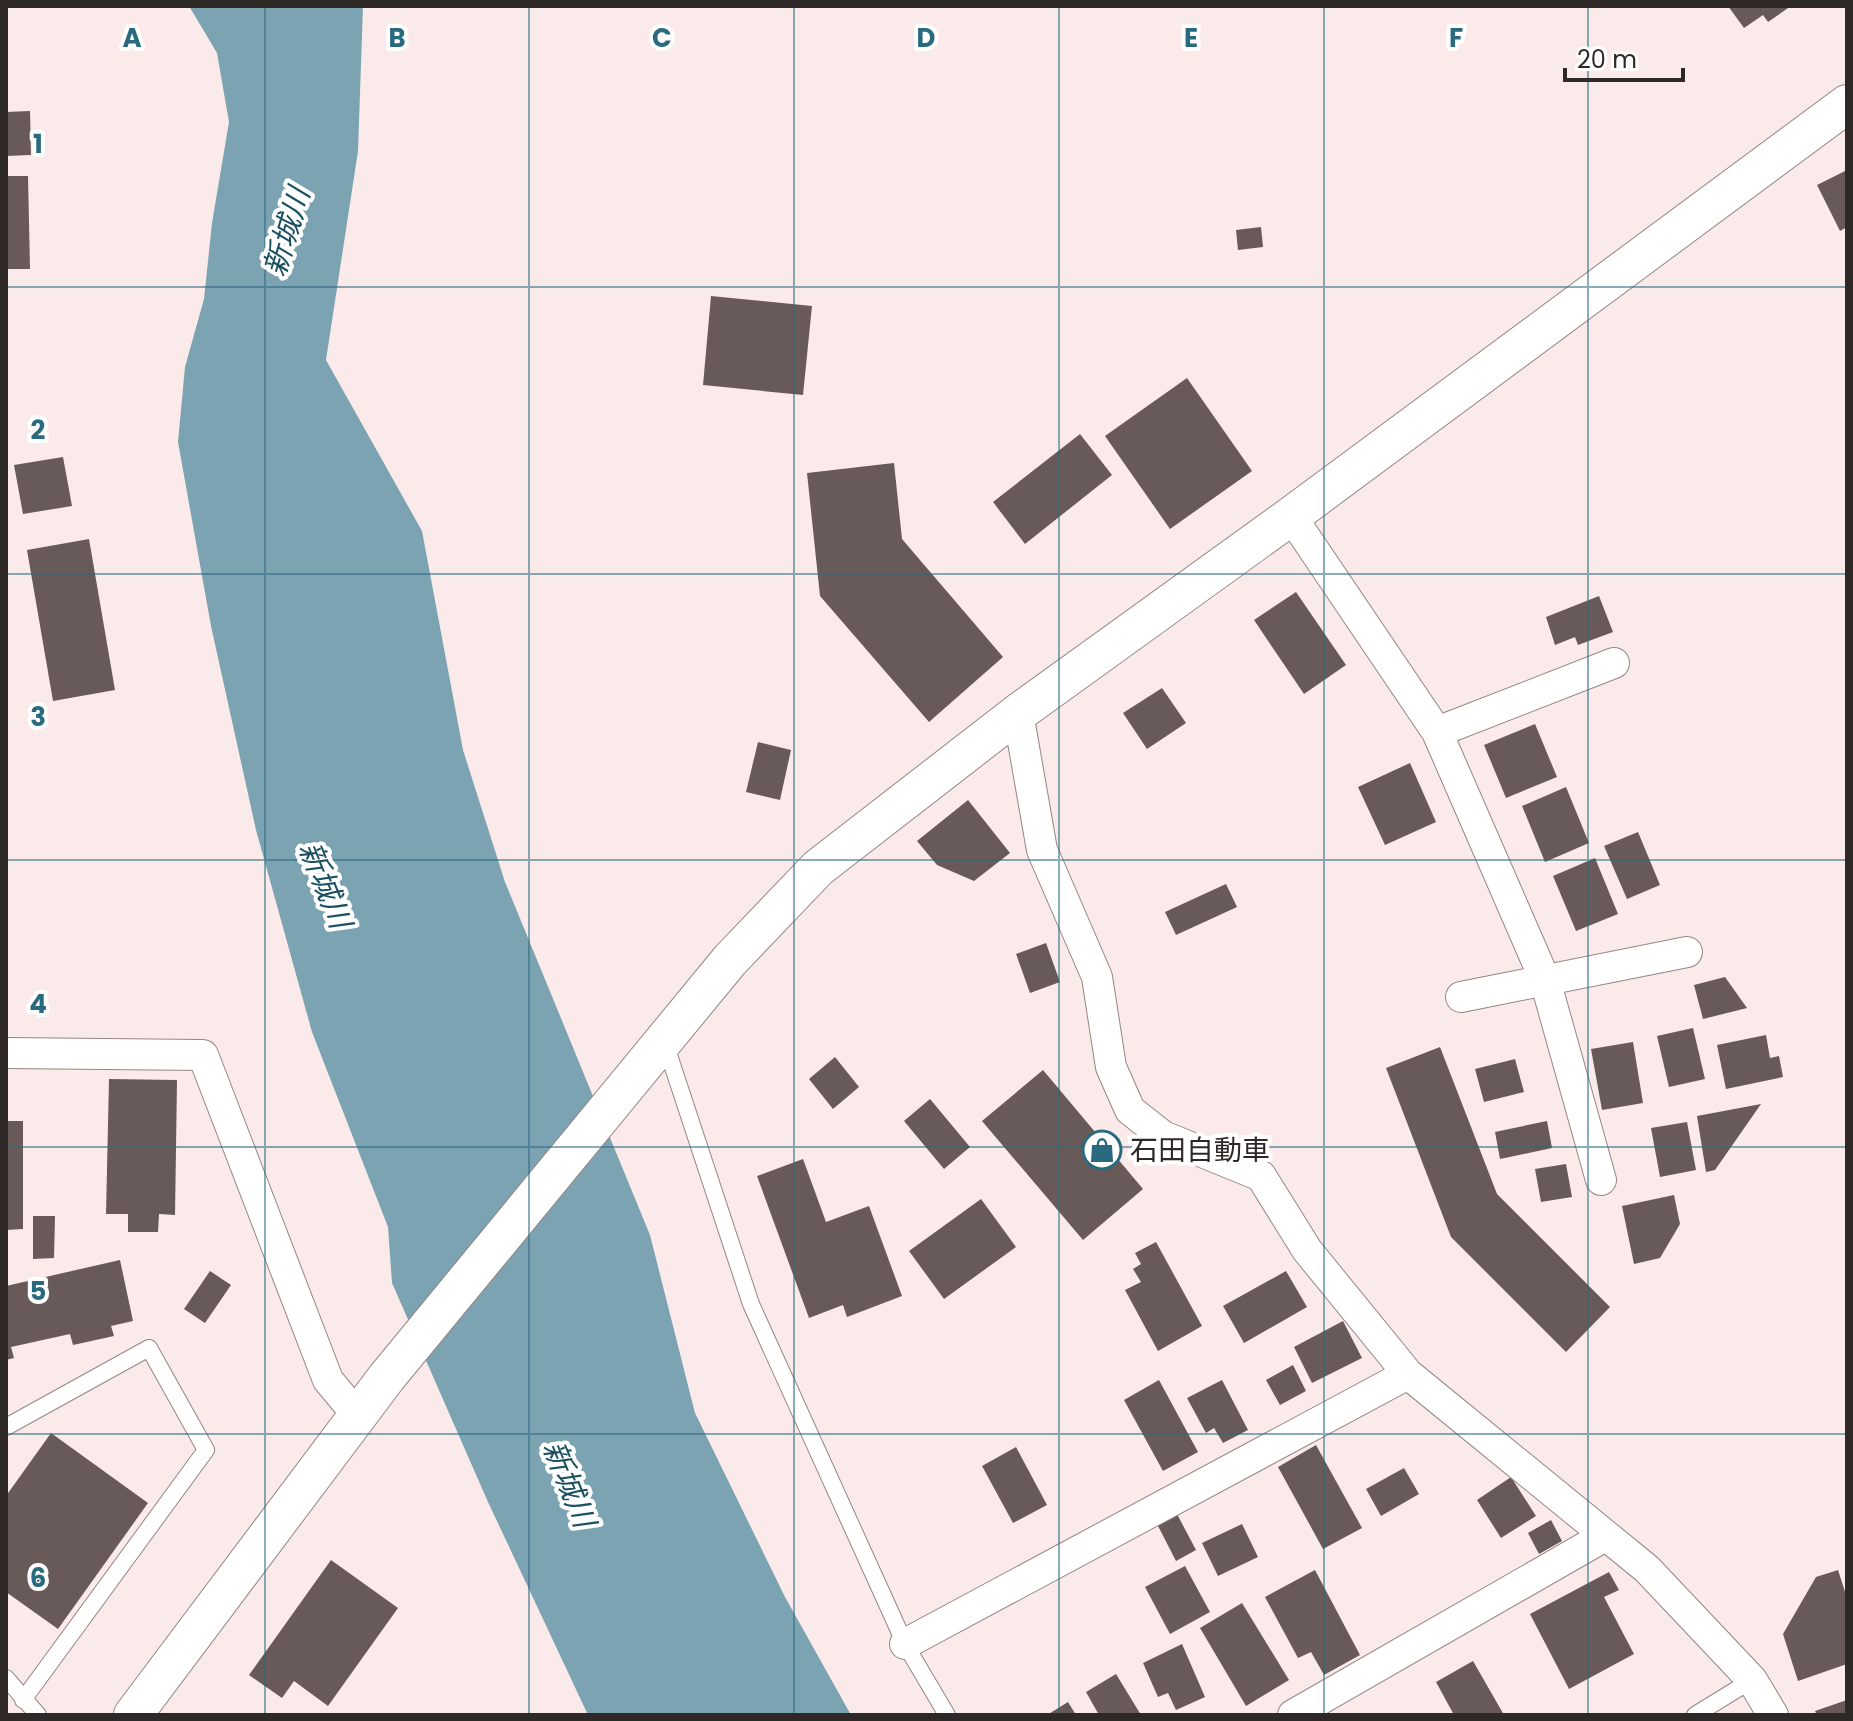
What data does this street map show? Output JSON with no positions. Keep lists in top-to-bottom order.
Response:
{
  "water": ["新城川"],
  "places": {
    "shop": ["石田自動車"]
  },
  "scale_bar": "20 m",
  "grid": {
    "columns": [
      "A",
      "B",
      "C",
      "D",
      "E",
      "F"
    ],
    "rows": [
      "1",
      "2",
      "3",
      "4",
      "5",
      "6"
    ]
  }
}
